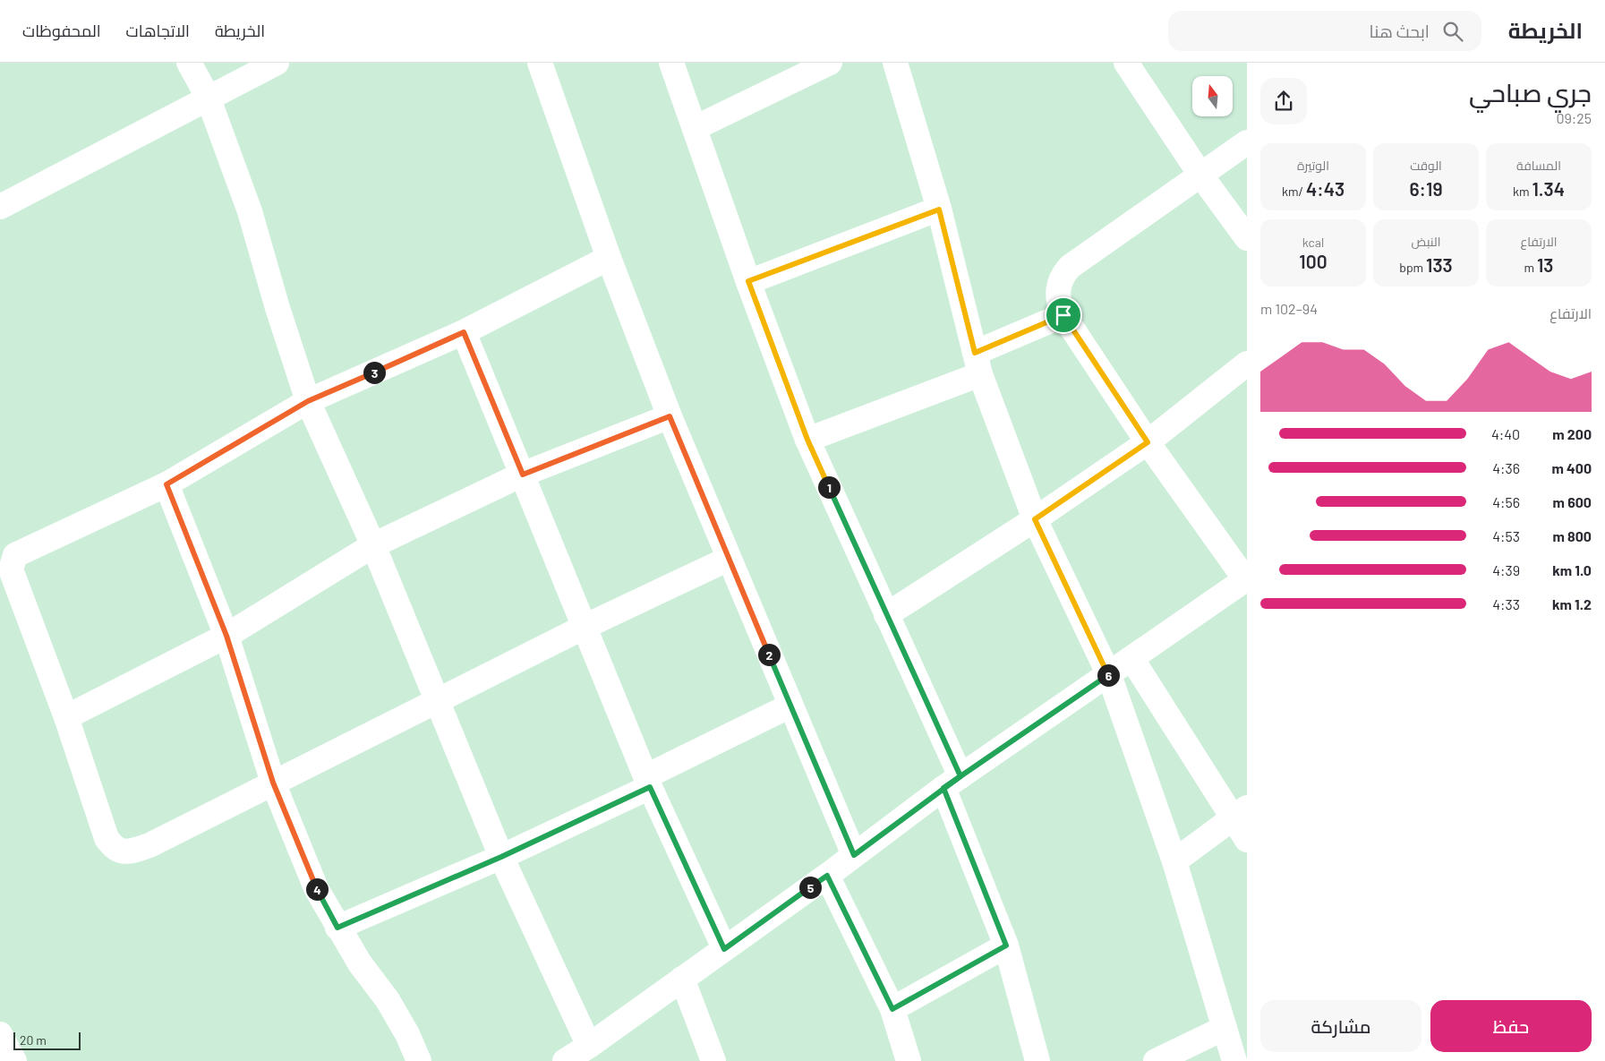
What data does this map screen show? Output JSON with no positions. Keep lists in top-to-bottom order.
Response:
{
  "scale_bar": "20 m",
  "north": "top",
  "page": {
    "header": "الخريطة",
    "search": "ابحث هنا",
    "nav": ["الخريطة", "الاتجاهات", "المحفوظات"],
    "heading": ["جري صباحي", "09:25"],
    "stats": [
      ["المسافة", "1.34 km"],
      ["الوقت", "6:19"],
      ["الوتيرة", "4:43 /km"],
      ["الارتفاع", "13 m"],
      ["النبض", "133 bpm"],
      ["kcal", "100"]
    ],
    "chart": ["الارتفاع", "94–102 m"],
    "pins": [
      "3",
      "1",
      "2",
      "6",
      "5",
      "4"
    ],
    "list": [
      {
        "name": "200 m",
        "note": "4:40"
      },
      {
        "name": "400 m",
        "note": "4:36"
      },
      {
        "name": "600 m",
        "note": "4:56"
      },
      {
        "name": "800 m",
        "note": "4:53"
      },
      {
        "name": "1.0 km",
        "note": "4:39"
      },
      {
        "name": "1.2 km",
        "note": "4:33"
      }
    ],
    "buttons": ["حفظ", "مشاركة"],
    "scale": "20 m"
  }
}
